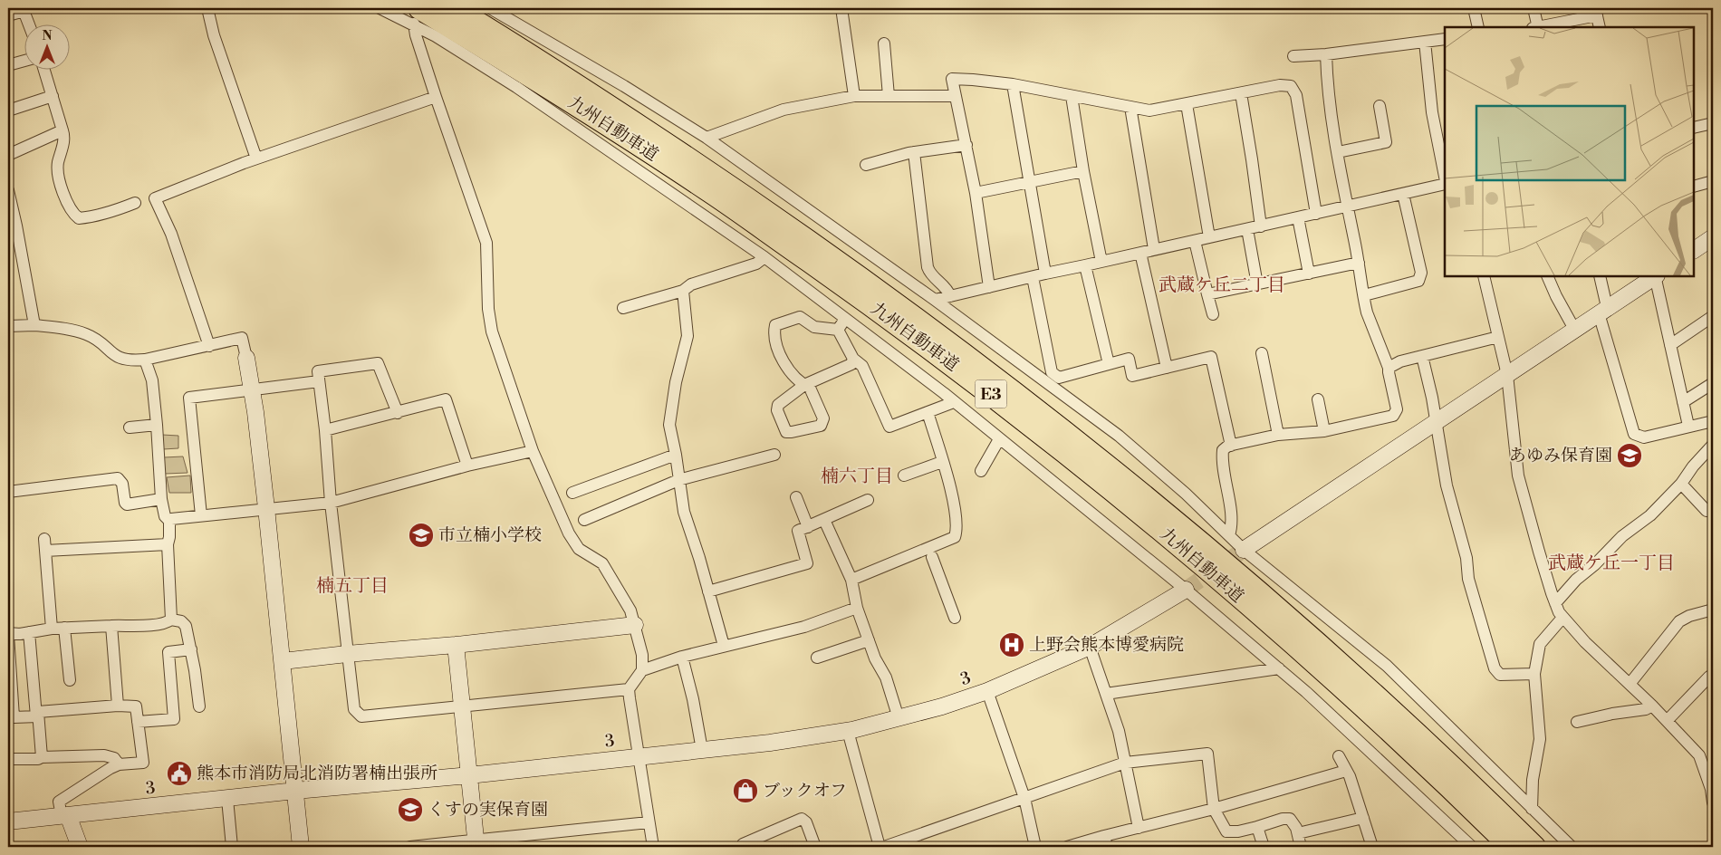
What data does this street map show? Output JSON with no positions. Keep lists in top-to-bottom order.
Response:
{
  "streets": {
    "highway": ["九州自動車道", "E3"],
    "street": ["3"]
  },
  "districts": [
    "武蔵ケ丘二丁目",
    "楠六丁目",
    "武蔵ケ丘一丁目",
    "楠五丁目"
  ],
  "places": {
    "school or university": ["あゆみ保育園", "市立楠小学校", "くすの実保育園"],
    "hospital": ["上野会熊本博愛病院"],
    "public building": ["熊本市消防局北消防署楠出張所"],
    "shop": ["ブックオフ"]
  },
  "north": "top"
}
